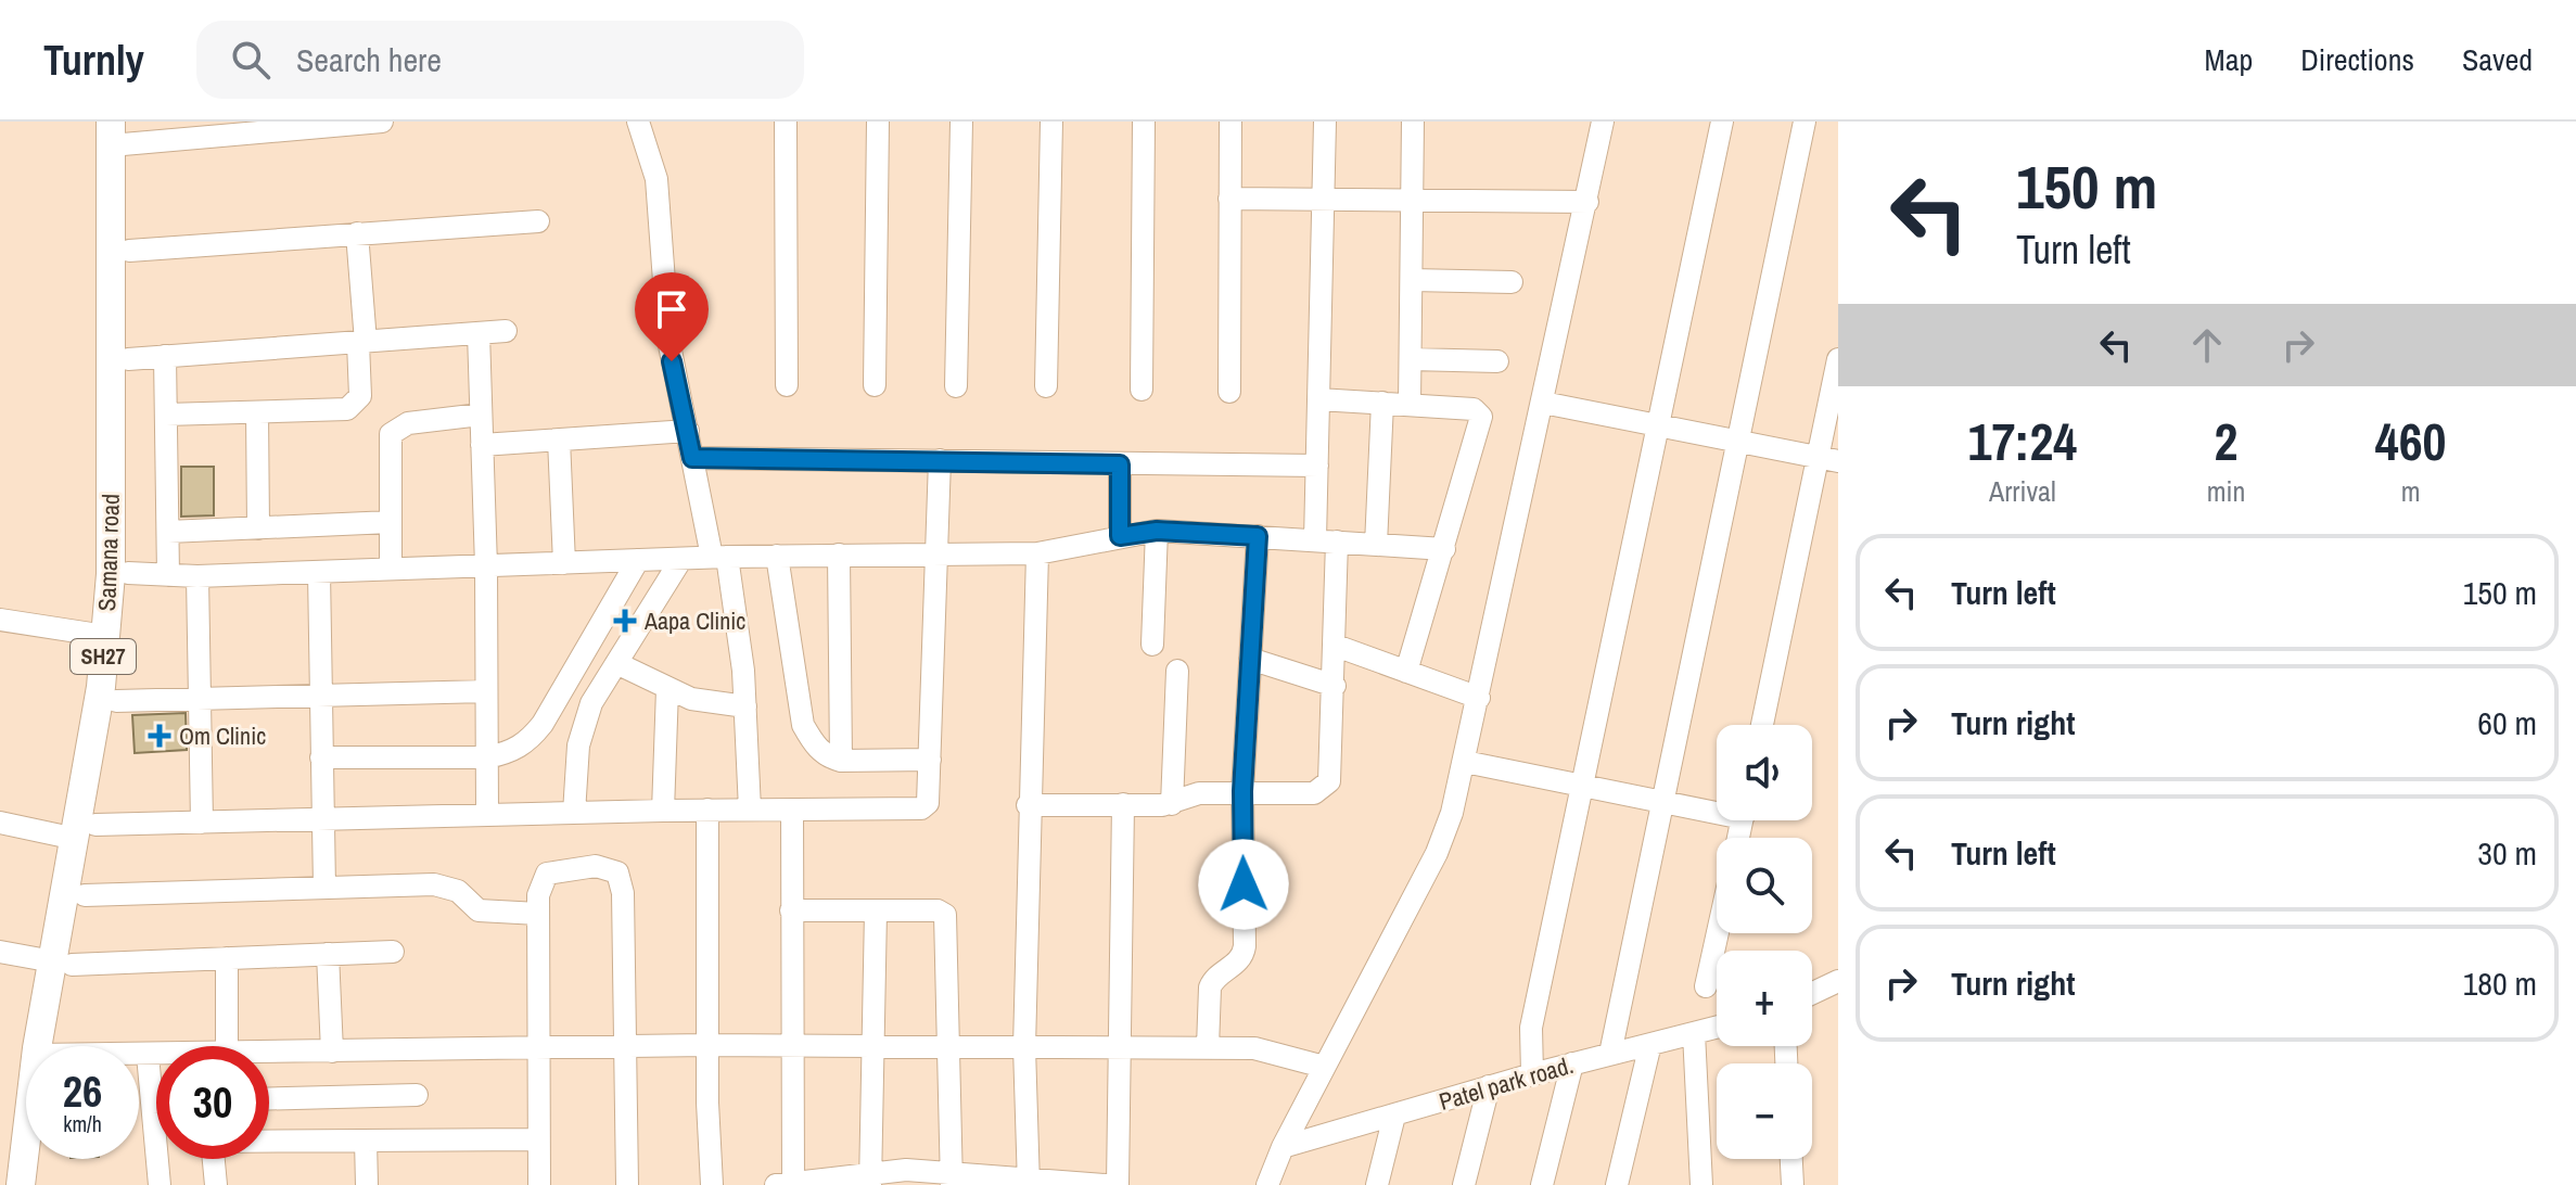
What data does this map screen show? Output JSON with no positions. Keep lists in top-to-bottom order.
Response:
{
  "streets": {
    "main road": ["Samana road", "SH27"],
    "street": ["Patel park road."]
  },
  "places": {
    "health": ["Aapa Clinic", "Om Clinic"]
  },
  "page": {
    "header": "Turnly",
    "search": "Search here",
    "nav": ["Map", "Directions", "Saved"],
    "turn": ["150 m", "Turn left"],
    "eta": [
      "17:24",
      "Arrival",
      "2",
      "min",
      "460",
      "m"
    ],
    "list": [
      {
        "name": "Turn left",
        "value": "150 m"
      },
      {
        "name": "Turn right",
        "value": "60 m"
      },
      {
        "name": "Turn left",
        "value": "30 m"
      },
      {
        "name": "Turn right",
        "value": "180 m"
      }
    ],
    "map_buttons": ["+", "−"],
    "speed": "26 km/h",
    "limit": "30"
  }
}
